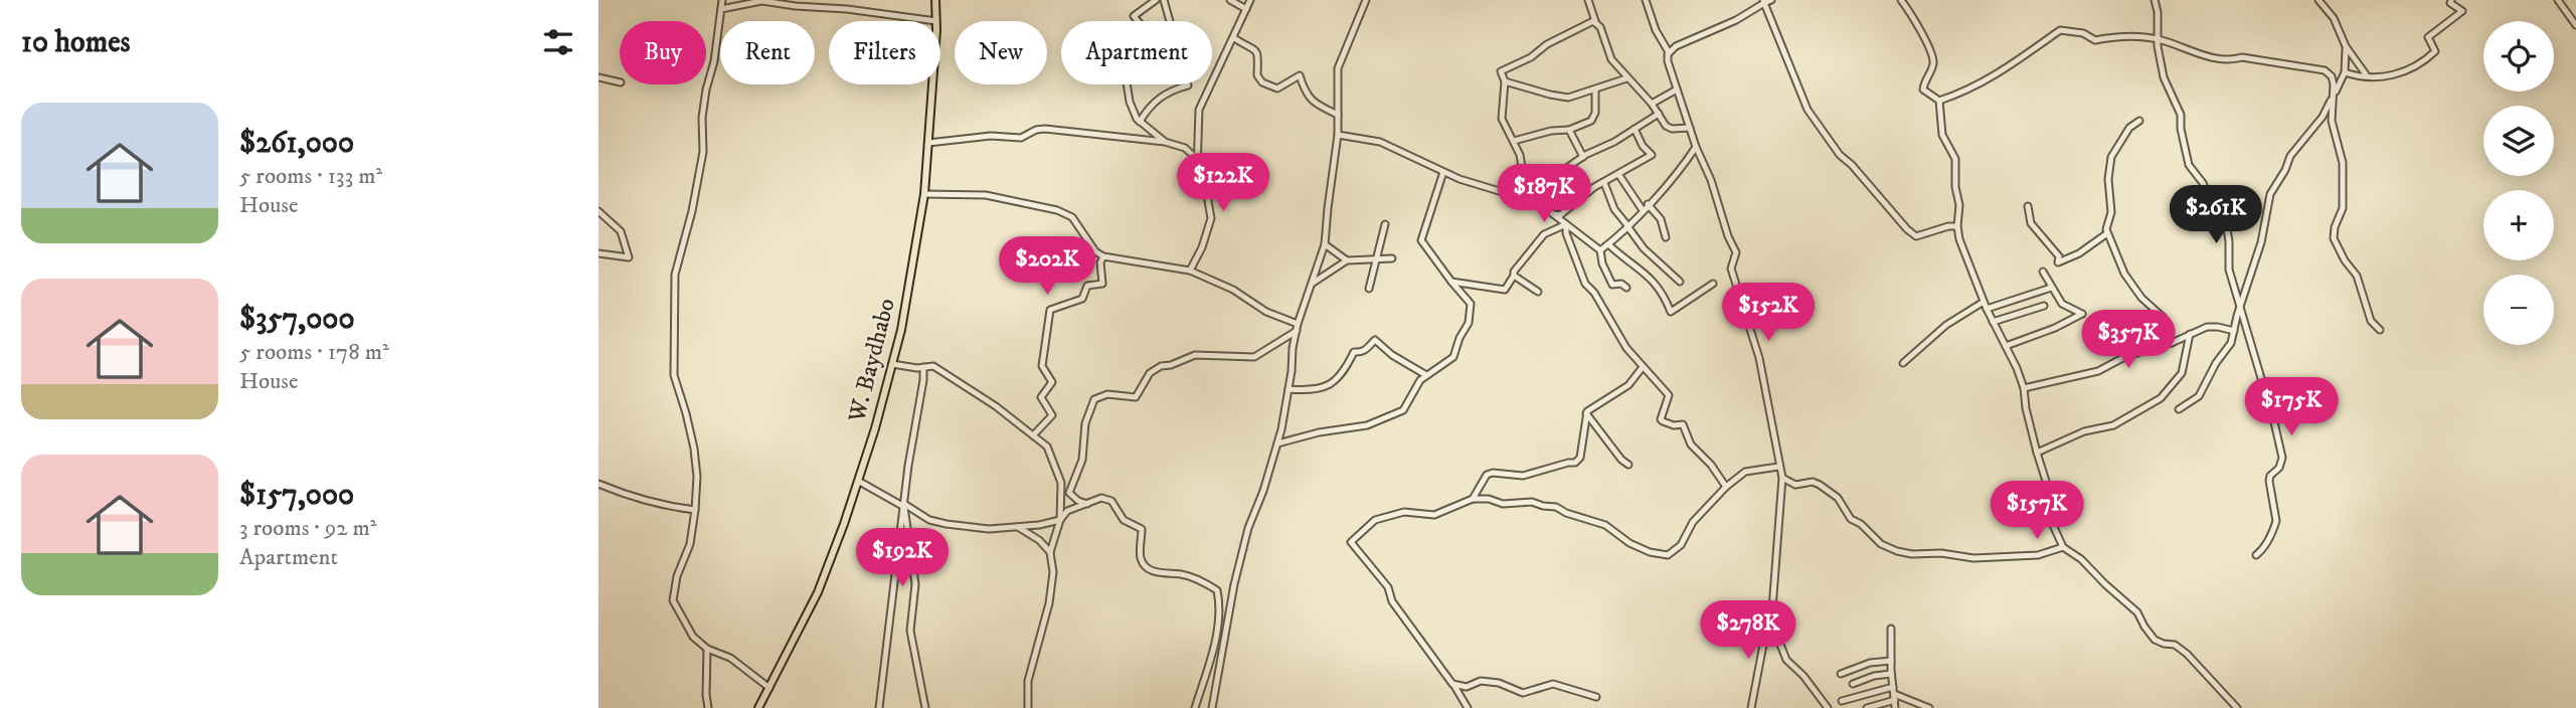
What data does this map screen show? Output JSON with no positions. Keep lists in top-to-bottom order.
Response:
{
  "streets": {
    "main road": ["W. Baydhabo"]
  },
  "page": {
    "heading": "10 homes",
    "map_buttons": ["+", "−"],
    "chip": [
      "Buy",
      "Rent",
      "Filters",
      "New",
      "Apartment"
    ],
    "list": [
      {
        "name": "$261,000",
        "note": "5 rooms · 133 m² · House"
      },
      {
        "name": "$357,000",
        "note": "5 rooms · 178 m² · House"
      },
      {
        "name": "$157,000",
        "note": "3 rooms · 92 m² · Apartment"
      }
    ],
    "price": [
      "$122K",
      "$187K",
      "$261K",
      "$202K",
      "$152K",
      "$357K",
      "$175K",
      "$157K",
      "$192K",
      "$278K"
    ]
  }
}
